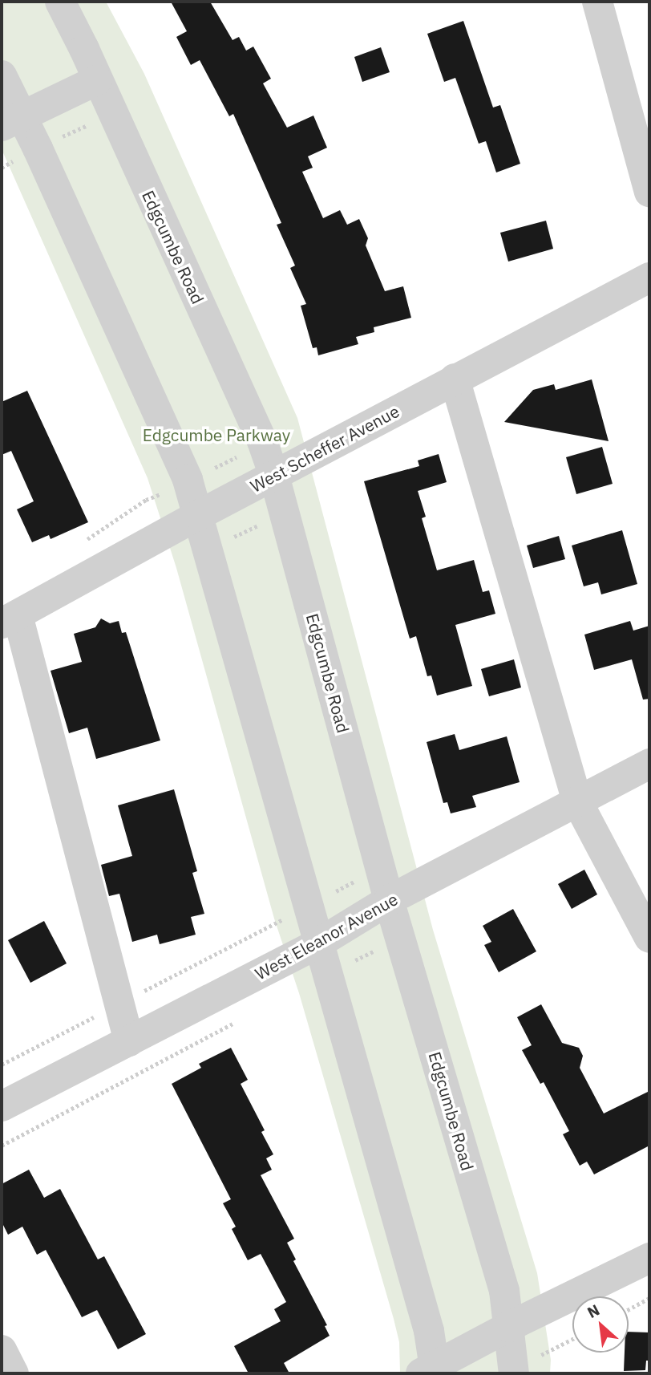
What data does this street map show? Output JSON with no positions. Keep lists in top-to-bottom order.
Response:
{
  "streets": {
    "street": ["Edgcumbe Road", "West Scheffer Avenue", "West Eleanor Avenue"]
  },
  "crossings": [
    ["Edgcumbe Road", "West Scheffer Avenue"],
    ["Edgcumbe Road", "West Eleanor Avenue"]
  ],
  "parks": ["Edgcumbe Parkway"],
  "north": "top left"
}
